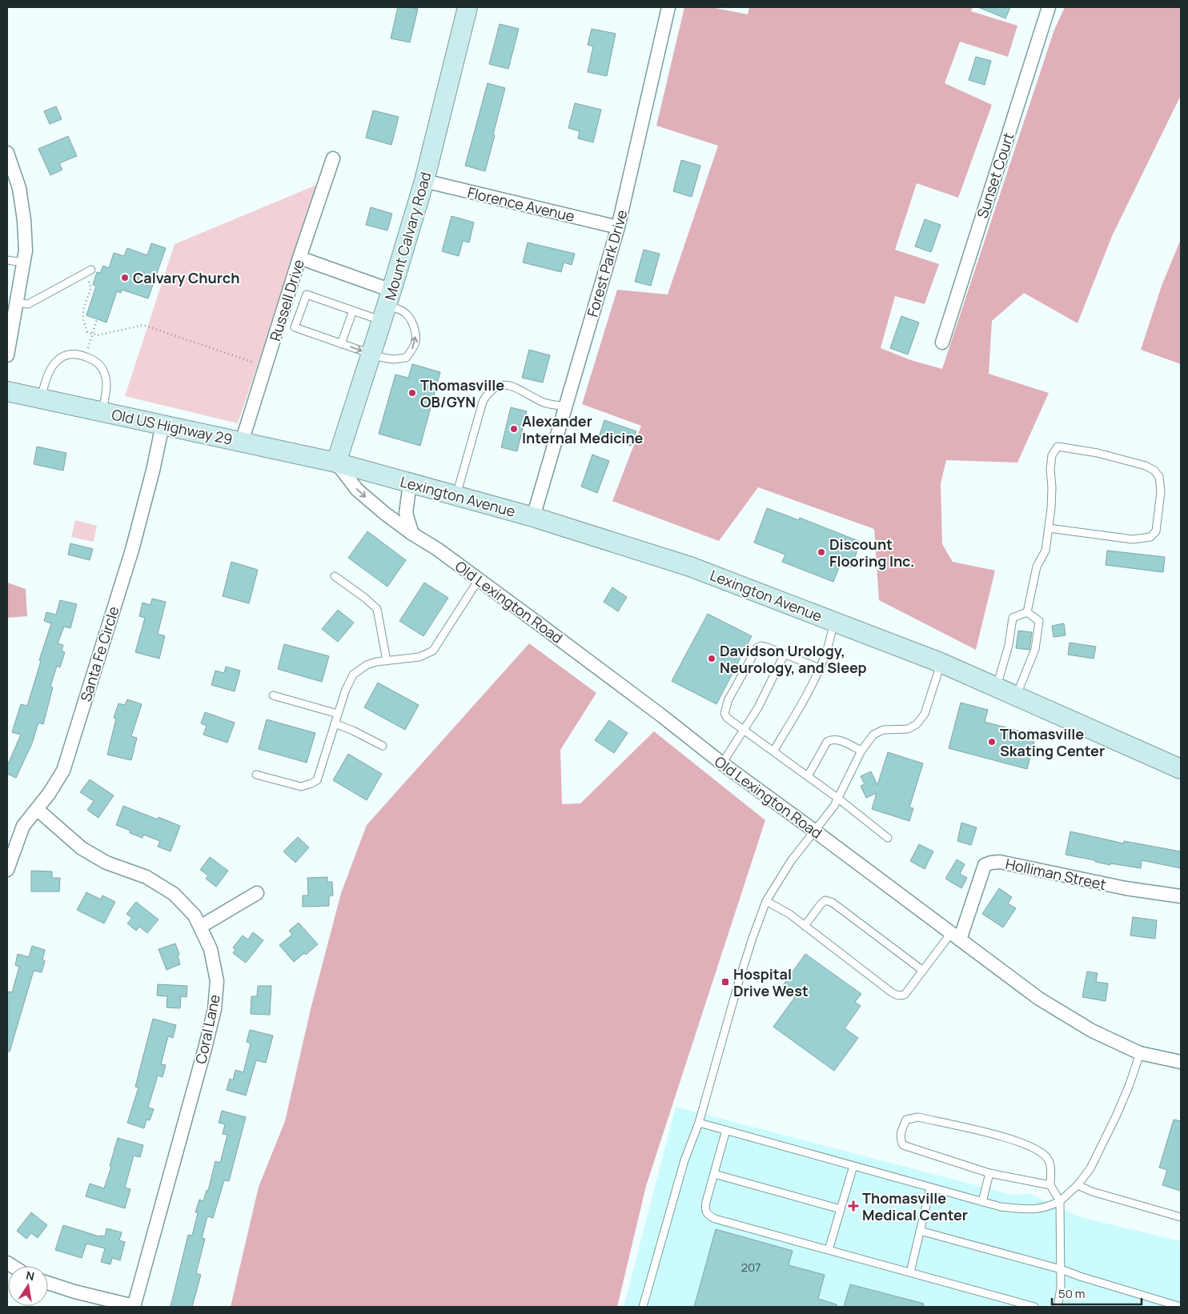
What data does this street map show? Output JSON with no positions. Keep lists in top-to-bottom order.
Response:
{
  "streets": {
    "main road": ["Mount Calvary Road", "Old US Highway 29", "Lexington Avenue"],
    "street": [
      "Sunset Court",
      "Florence Avenue",
      "Forest Park Drive",
      "Russell Drive",
      "Old Lexington Road",
      "Santa Fe Circle",
      "Holliman Street",
      "Coral Lane"
    ]
  },
  "crossings": [
    ["Florence Avenue", "Mount Calvary Road"],
    ["Florence Avenue", "Forest Park Drive"],
    ["Mount Calvary Road", "Old US Highway 29"],
    ["Mount Calvary Road", "Lexington Avenue"],
    ["Mount Calvary Road", "Old Lexington Road"],
    ["Forest Park Drive", "Lexington Avenue"],
    ["Russell Drive", "Old US Highway 29"],
    ["Old US Highway 29", "Lexington Avenue"],
    ["Old US Highway 29", "Old Lexington Road"],
    ["Old US Highway 29", "Santa Fe Circle"],
    ["Lexington Avenue", "Old Lexington Road"],
    ["Old Lexington Road", "Holliman Street"],
    ["Santa Fe Circle", "Coral Lane"]
  ],
  "places": {
    "other": [
      "Calvary Church",
      "Thomasville OB/GYN",
      "Alexander Internal Medicine",
      "Discount Flooring Inc.",
      "Davidson Urology, Neurology, and Sleep",
      "Thomasville Skating Center"
    ],
    "transit": ["Hospital Drive West"],
    "health": ["Thomasville Medical Center"]
  },
  "house_numbers": ["207"],
  "scale_bar": "50 m",
  "north": "top"
}
